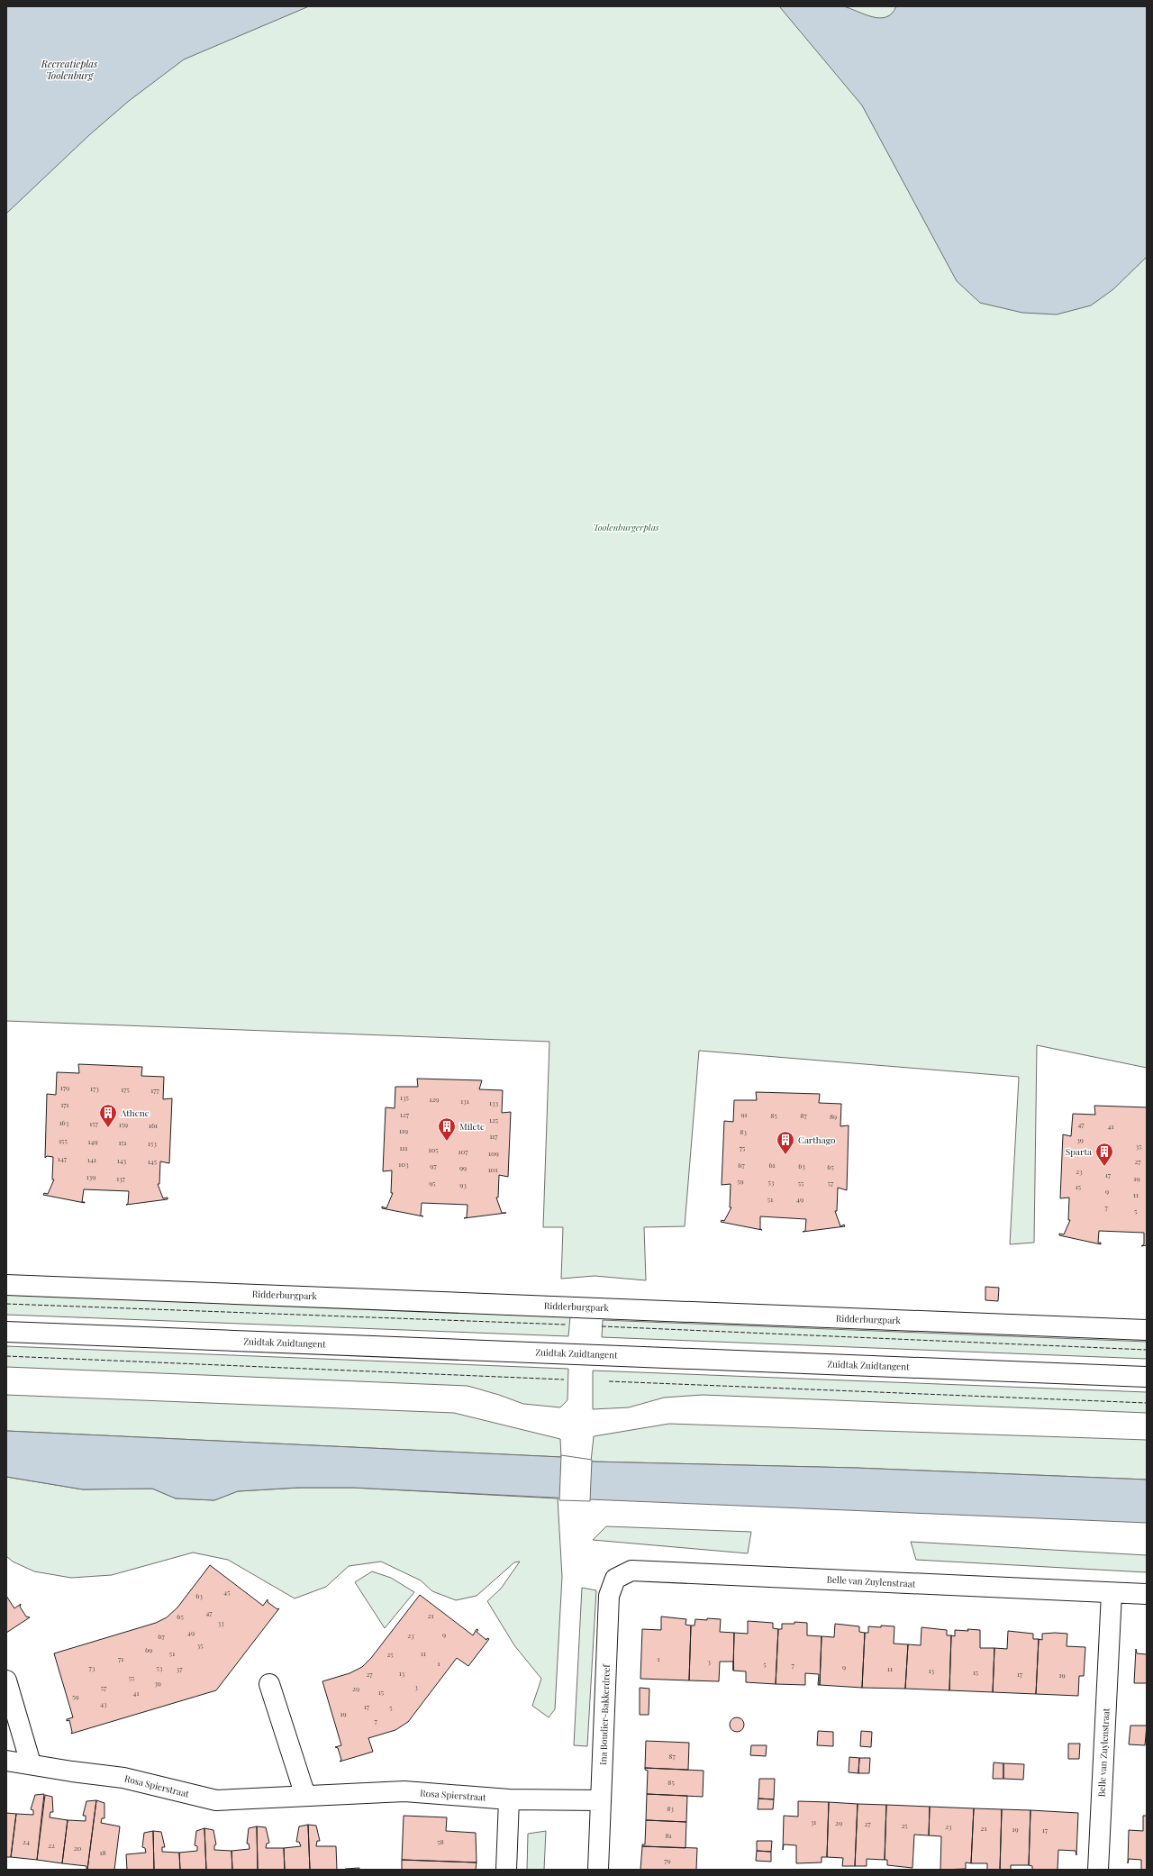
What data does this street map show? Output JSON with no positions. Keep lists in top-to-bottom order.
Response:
{
  "streets": {
    "street": [
      "Ridderburgpark",
      "Zuidtak Zuidtangent",
      "Belle van Zuylenstraat",
      "Ina Boudier-Bakkerdreef",
      "Rosa Spierstraat"
    ]
  },
  "crossings": [
    ["Belle van Zuylenstraat", "Ina Boudier-Bakkerdreef"],
    ["Ina Boudier-Bakkerdreef", "Rosa Spierstraat"]
  ],
  "water": ["Recreatieplas Toolenburg"],
  "parks": ["Toolenburgerplas"],
  "places": {
    "building": [
      "Athene",
      "Milete",
      "Carthago",
      "Sparta"
    ]
  },
  "house_numbers": [
    "179",
    "173",
    "175",
    "177",
    "135",
    "129",
    "131",
    "133",
    "171",
    "127",
    "91",
    "85",
    "87",
    "89",
    "125",
    "163",
    "157",
    "159",
    "47",
    "161",
    "41",
    "119",
    "83",
    "117",
    "39",
    "155",
    "149",
    "151",
    "153",
    "35",
    "111",
    "75",
    "105",
    "107",
    "109",
    "147",
    "141",
    "143",
    "145",
    "27",
    "103",
    "67",
    "61",
    "97",
    "63",
    "65",
    "99",
    "101",
    "23",
    "17",
    "139",
    "137",
    "19",
    "59",
    "53",
    "95",
    "55",
    "57",
    "93",
    "15",
    "9",
    "11",
    "51",
    "49",
    "7",
    "5",
    "45",
    "63",
    "47",
    "21",
    "65",
    "33",
    "49",
    "9",
    "23",
    "67",
    "35",
    "69",
    "51",
    "11",
    "25",
    "71",
    "1",
    "3",
    "1",
    "5",
    "7",
    "9",
    "73",
    "53",
    "37",
    "11",
    "13",
    "15",
    "13",
    "27",
    "17",
    "19",
    "55",
    "39",
    "3",
    "57",
    "29",
    "15",
    "41",
    "59",
    "43",
    "17",
    "5",
    "19",
    "7",
    "87",
    "85",
    "83",
    "31",
    "29",
    "27",
    "25",
    "23",
    "21",
    "19",
    "17",
    "81",
    "24",
    "58",
    "22",
    "20",
    "18",
    "79"
  ]
}
